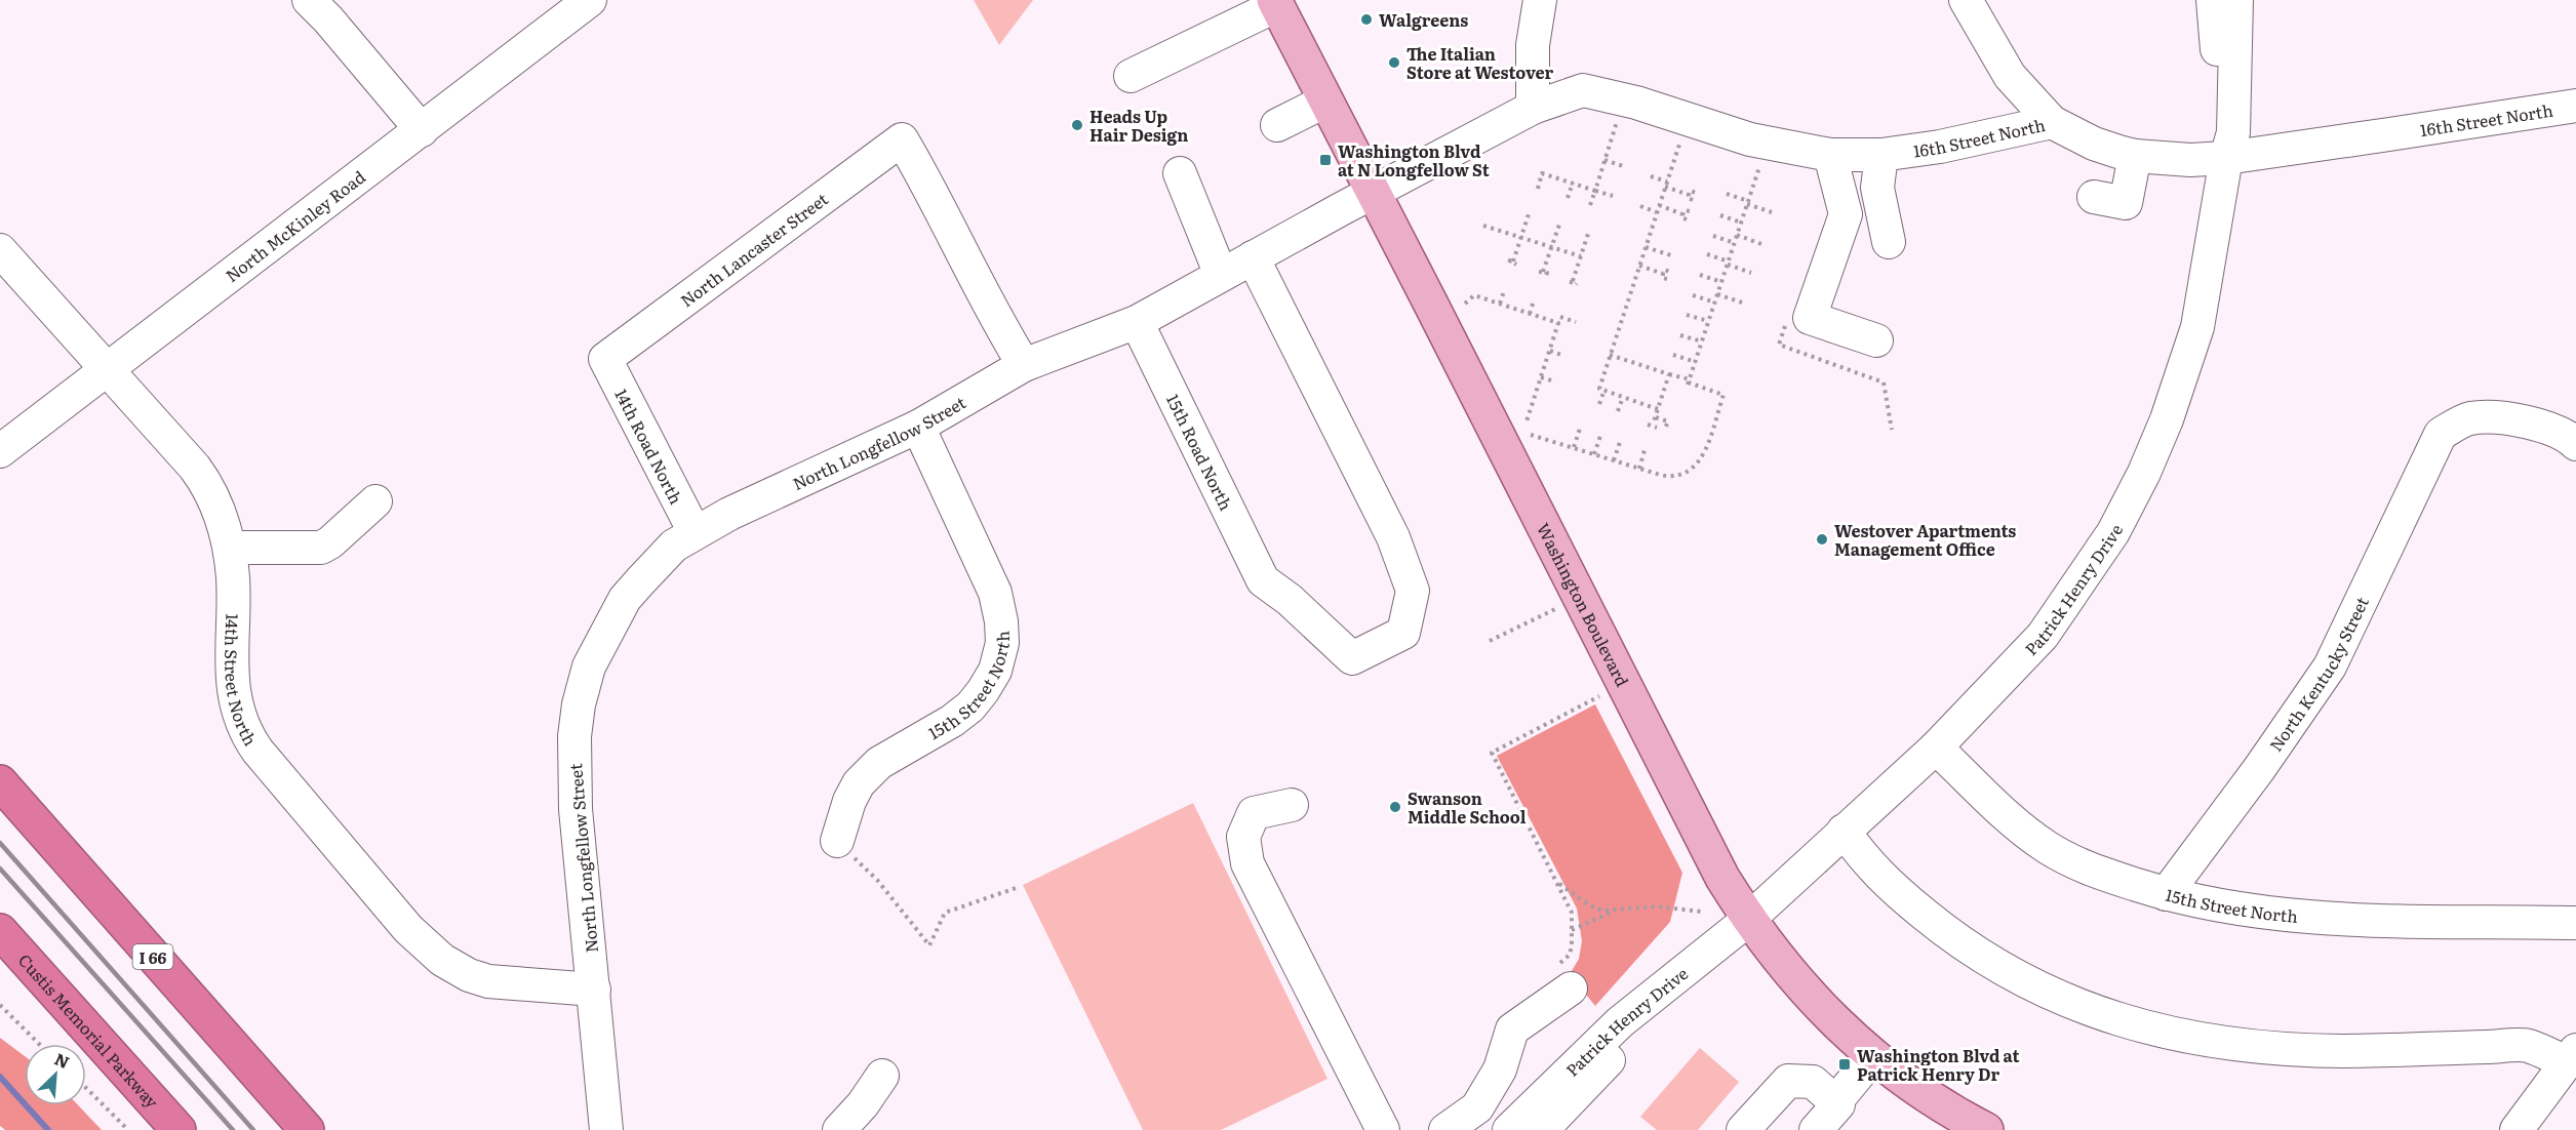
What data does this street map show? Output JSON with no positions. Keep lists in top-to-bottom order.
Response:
{
  "streets": {
    "highway": ["I 66", "Custis Memorial Parkway"],
    "main road": ["Washington Boulevard"],
    "street": [
      "16th Street North",
      "North McKinley Road",
      "North Lancaster Street",
      "North Longfellow Street",
      "14th Road North",
      "15th Road North",
      "Patrick Henry Drive",
      "North Kentucky Street",
      "14th Street North",
      "15th Street North"
    ]
  },
  "crossings": [
    ["16th Street North", "North Longfellow Street"],
    ["16th Street North", "Patrick Henry Drive"],
    ["North McKinley Road", "14th Street North"],
    ["North Lancaster Street", "North Longfellow Street"],
    ["North Lancaster Street", "14th Road North"],
    ["North Longfellow Street", "14th Road North"],
    ["North Longfellow Street", "15th Road North"],
    ["North Longfellow Street", "Washington Boulevard"],
    ["North Longfellow Street", "14th Street North"],
    ["North Longfellow Street", "15th Street North"],
    ["Patrick Henry Drive", "Washington Boulevard"],
    ["Patrick Henry Drive", "15th Street North"],
    ["North Kentucky Street", "15th Street North"]
  ],
  "places": {
    "other": [
      "Walgreens",
      "The Italian Store at Westover",
      "Heads Up Hair Design",
      "Westover Apartments Management Office",
      "Swanson Middle School"
    ],
    "transit": ["Washington Blvd at N Longfellow St", "Washington Blvd at Patrick Henry Dr"]
  },
  "north": "top right"
}
